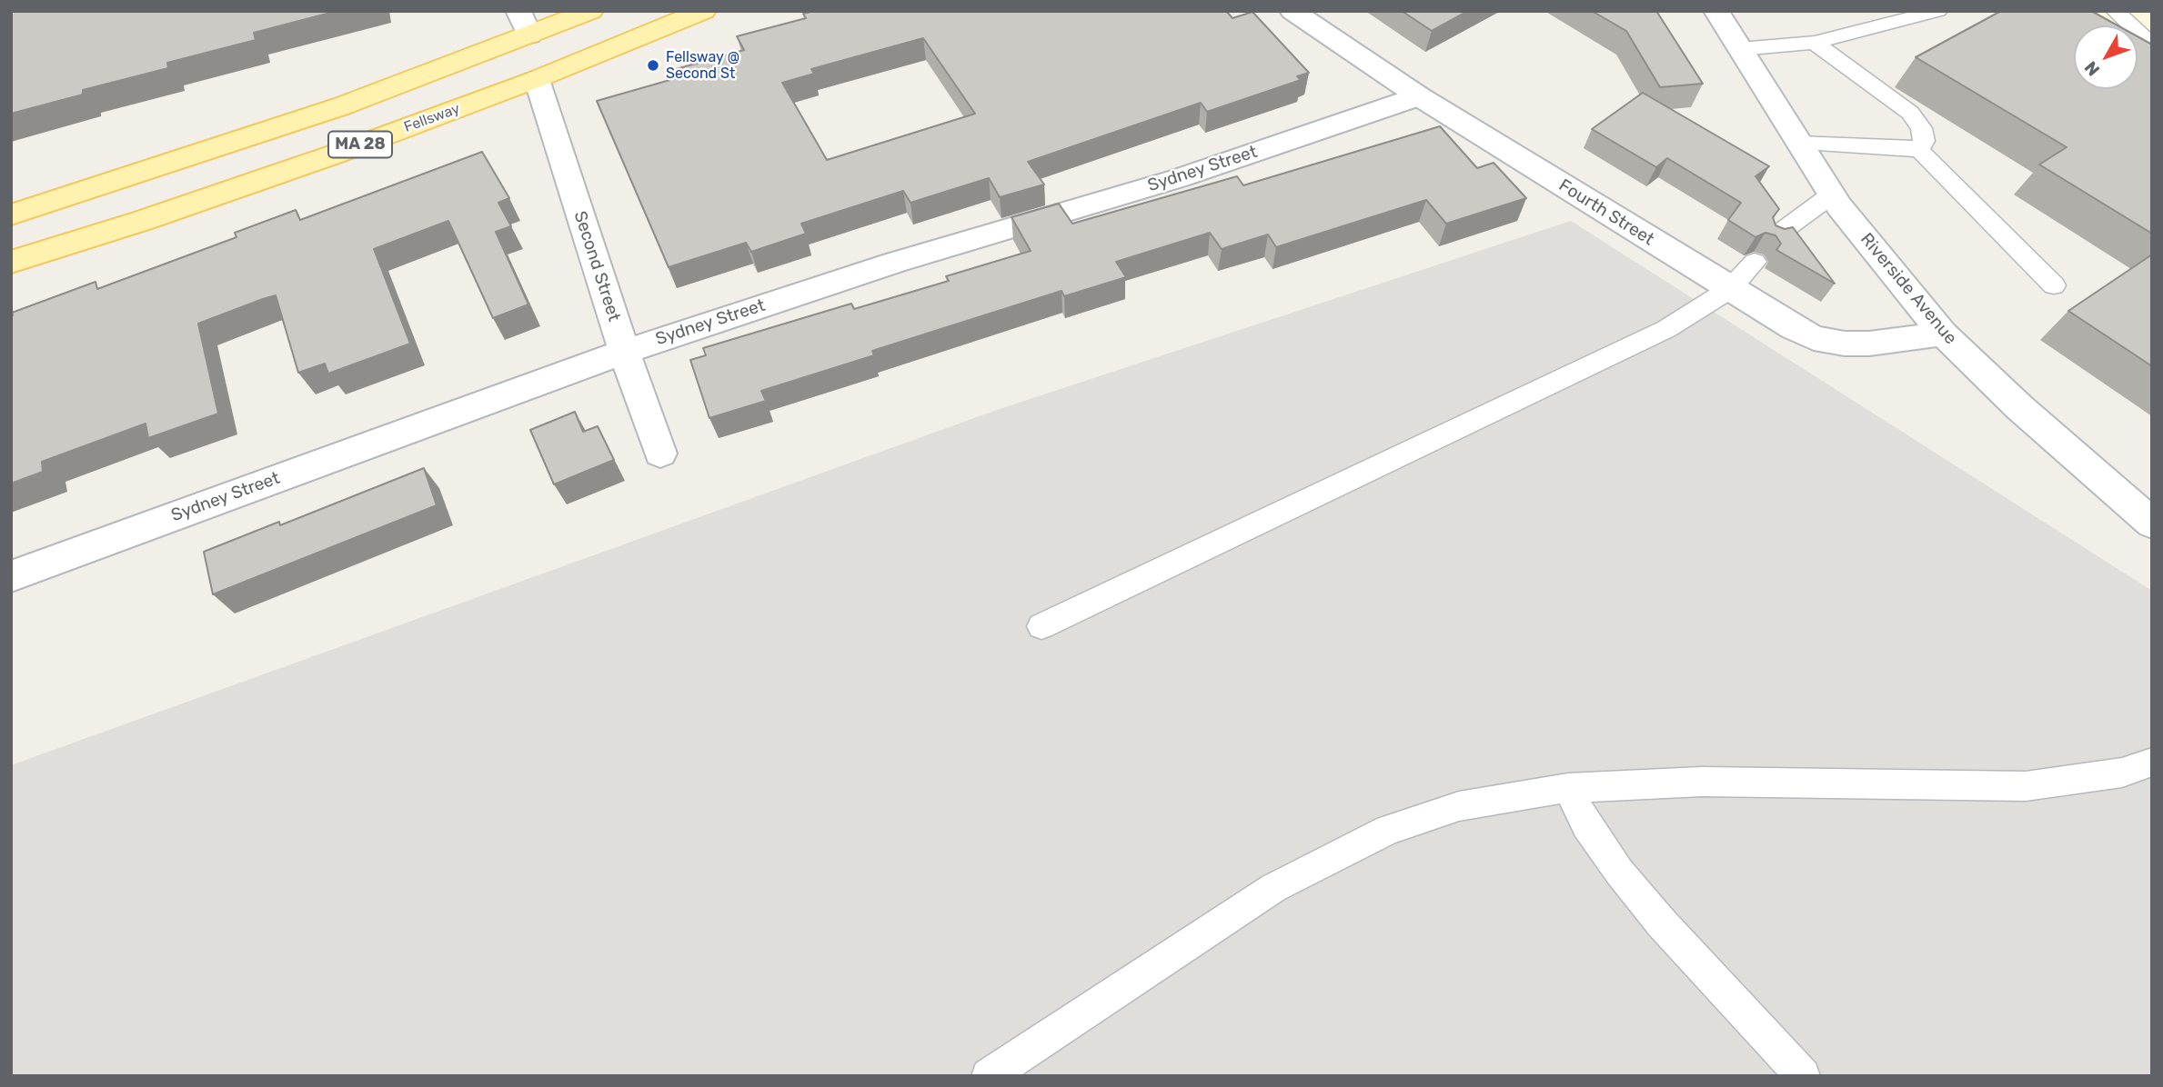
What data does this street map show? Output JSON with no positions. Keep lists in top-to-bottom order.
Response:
{
  "streets": {
    "main road": ["Fellsway", "MA 28"],
    "street": [
      "Sydney Street",
      "Fourth Street",
      "Second Street",
      "Riverside Avenue"
    ]
  },
  "crossings": [
    ["Fellsway", "Second Street"],
    ["Sydney Street", "Fourth Street"],
    ["Sydney Street", "Second Street"],
    ["Fourth Street", "Riverside Avenue"]
  ],
  "places": ["Fellsway @ Second St"],
  "north": "bottom left"
}
